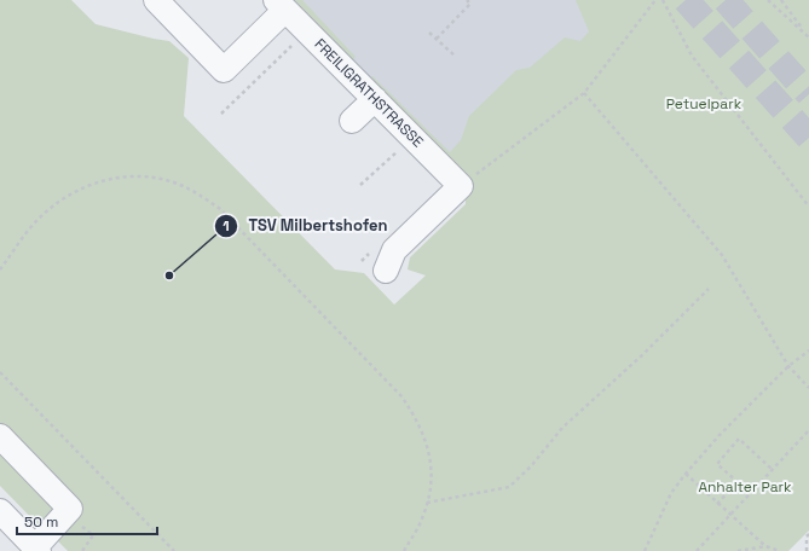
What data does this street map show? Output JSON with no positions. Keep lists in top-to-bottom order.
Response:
{
  "streets": {
    "street": ["FREILIGRATHSTRASSE"]
  },
  "parks": ["Petuelpark", "Anhalter Park"],
  "places": ["TSV Milbertshofen"],
  "scale_bar": "50 m"
}
